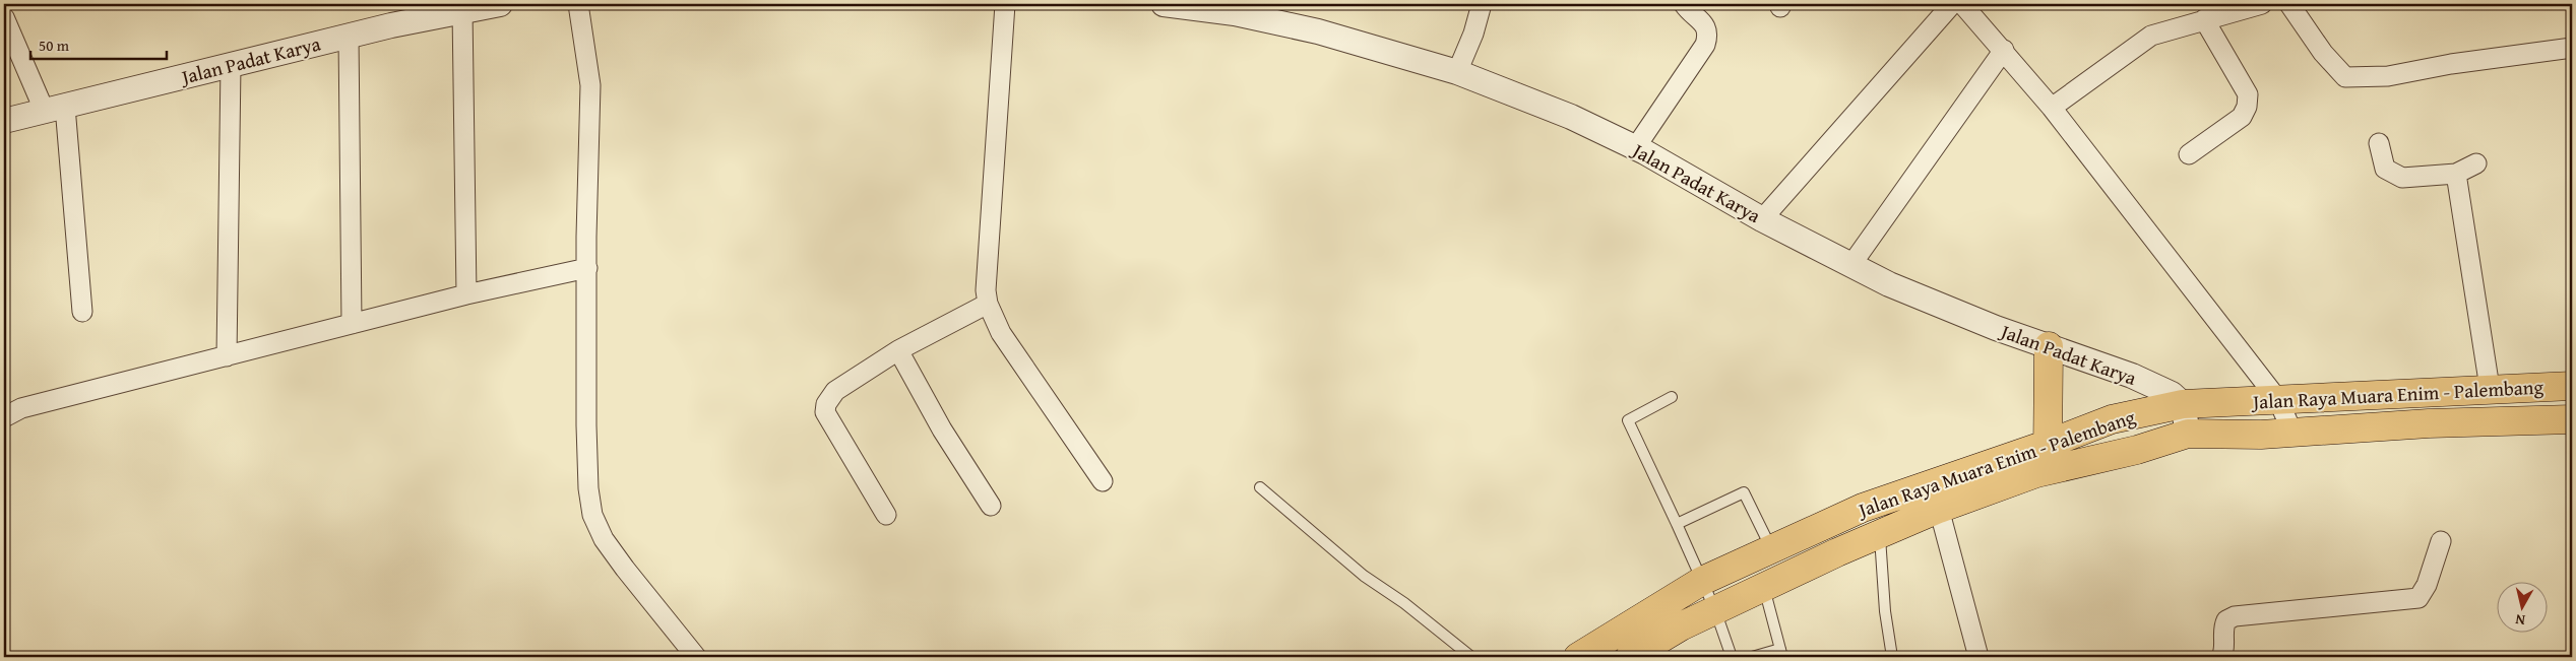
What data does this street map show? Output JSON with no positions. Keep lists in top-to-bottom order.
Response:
{
  "streets": {
    "main road": ["Jalan Raya Muara Enim - Palembang"],
    "street": ["Jalan Padat Karya"]
  },
  "crossings": [
    ["Jalan Padat Karya", "Jalan Raya Muara Enim - Palembang"]
  ],
  "scale_bar": "50 m",
  "north": "bottom"
}
